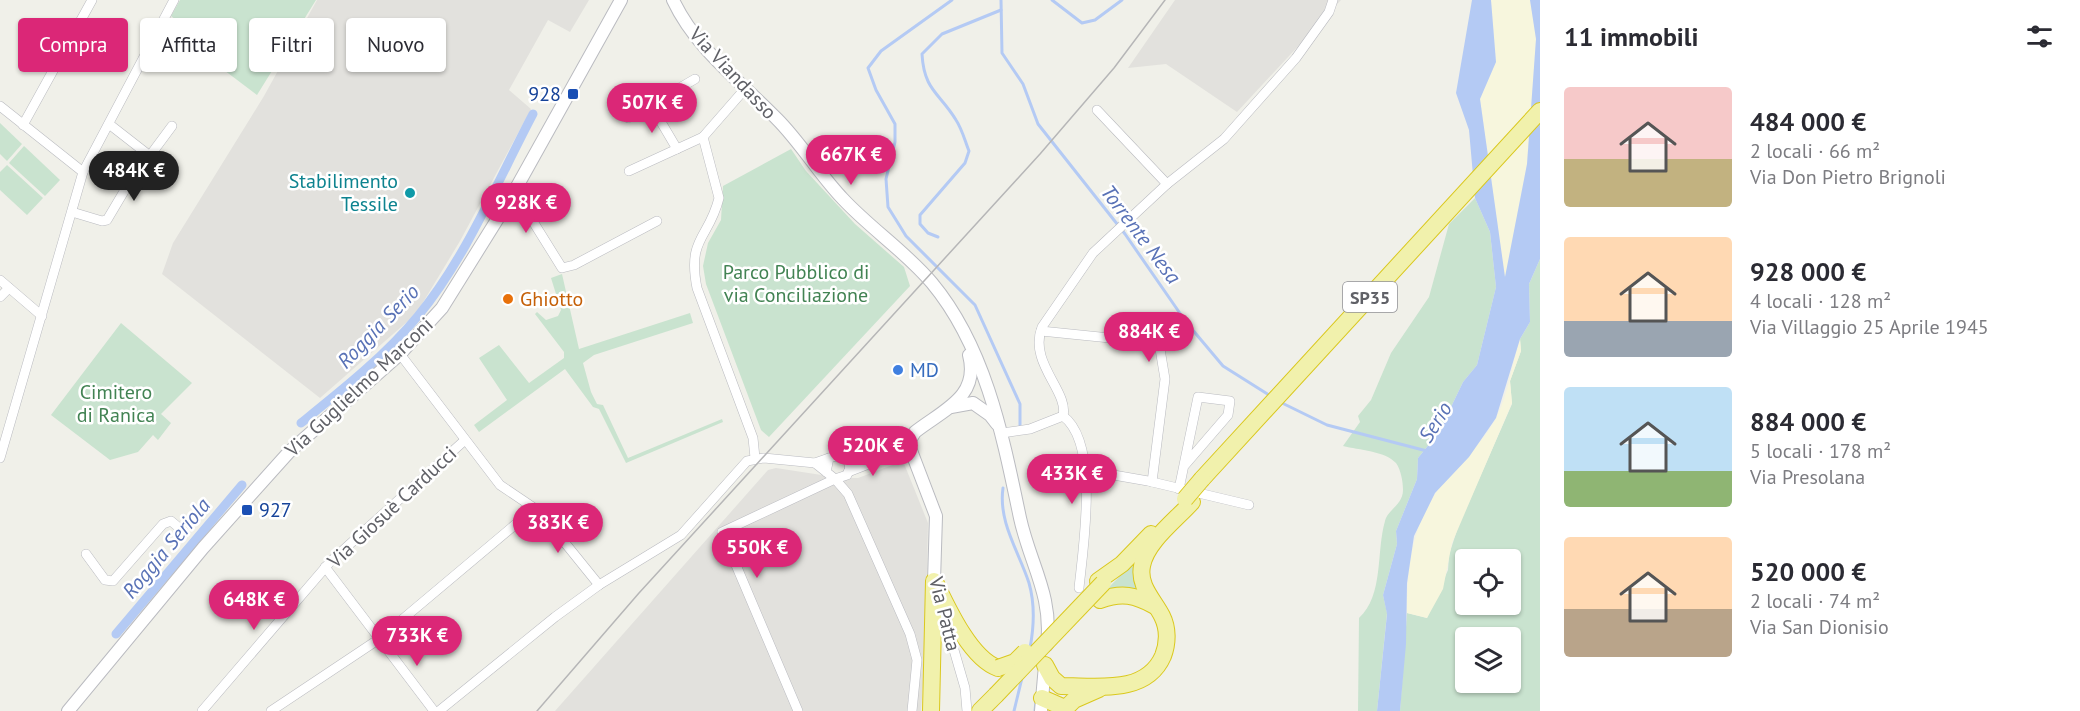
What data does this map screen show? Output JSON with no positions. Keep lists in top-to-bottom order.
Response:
{
  "streets": {
    "highway": ["SP35"],
    "street": [
      "Via Viandasso",
      "Via Guglielmo Marconi",
      "Via Giosuè Carducci",
      "Via Patta"
    ]
  },
  "water": [
    "Torrente Nesa",
    "Roggia Serio",
    "Serio",
    "Roggia Seriola"
  ],
  "parks": ["Parco Pubblico di via Conciliazione", "Cimitero di Ranica"],
  "places": {
    "transit": ["928", "927"],
    "other": ["Stabilimento Tessile", "Ghiotto", "MD"]
  },
  "page": {
    "heading": "11 immobili",
    "chip": [
      "Compra",
      "Affitta",
      "Filtri",
      "Nuovo"
    ],
    "list": [
      {
        "name": "484 000 €",
        "note": "2 locali · 66 m² · Via Don Pietro Brignoli"
      },
      {
        "name": "928 000 €",
        "note": "4 locali · 128 m² · Via Villaggio 25 Aprile 1945"
      },
      {
        "name": "884 000 €",
        "note": "5 locali · 178 m² · Via Presolana"
      },
      {
        "name": "520 000 €",
        "note": "2 locali · 74 m² · Via San Dionisio"
      }
    ],
    "price": [
      "507K €",
      "667K €",
      "484K €",
      "928K €",
      "884K €",
      "520K €",
      "433K €",
      "383K €",
      "550K €",
      "648K €",
      "733K €"
    ]
  }
}
